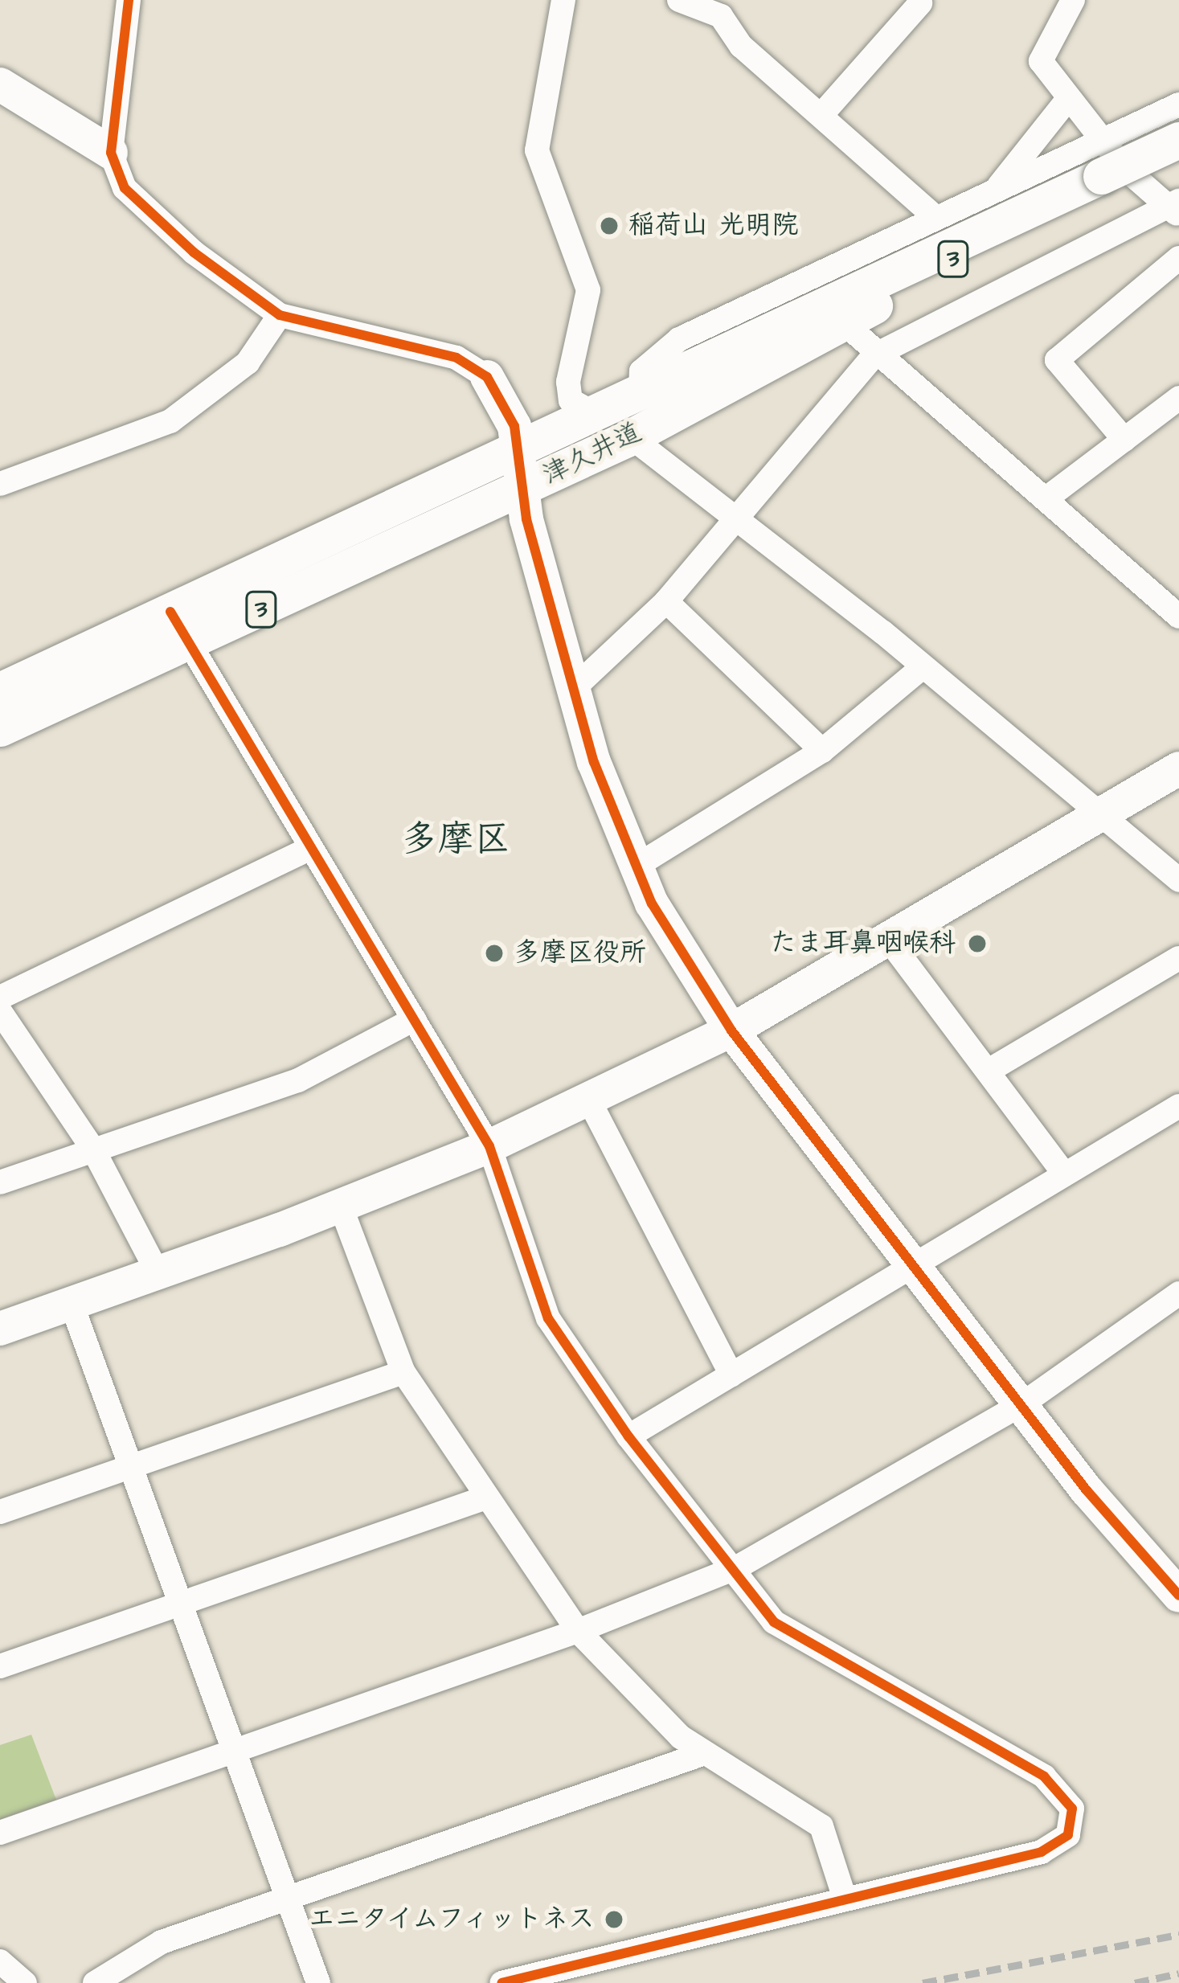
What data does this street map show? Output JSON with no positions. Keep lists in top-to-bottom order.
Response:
{
  "streets": {
    "main road": ["3", "津久井道"]
  },
  "crossings": [
    ["3", "津久井道"]
  ],
  "districts": ["多摩区"],
  "places": [
    "稲荷山 光明院",
    "たま耳鼻咽喉科",
    "多摩区役所",
    "エニタイムフィットネス"
  ]
}
